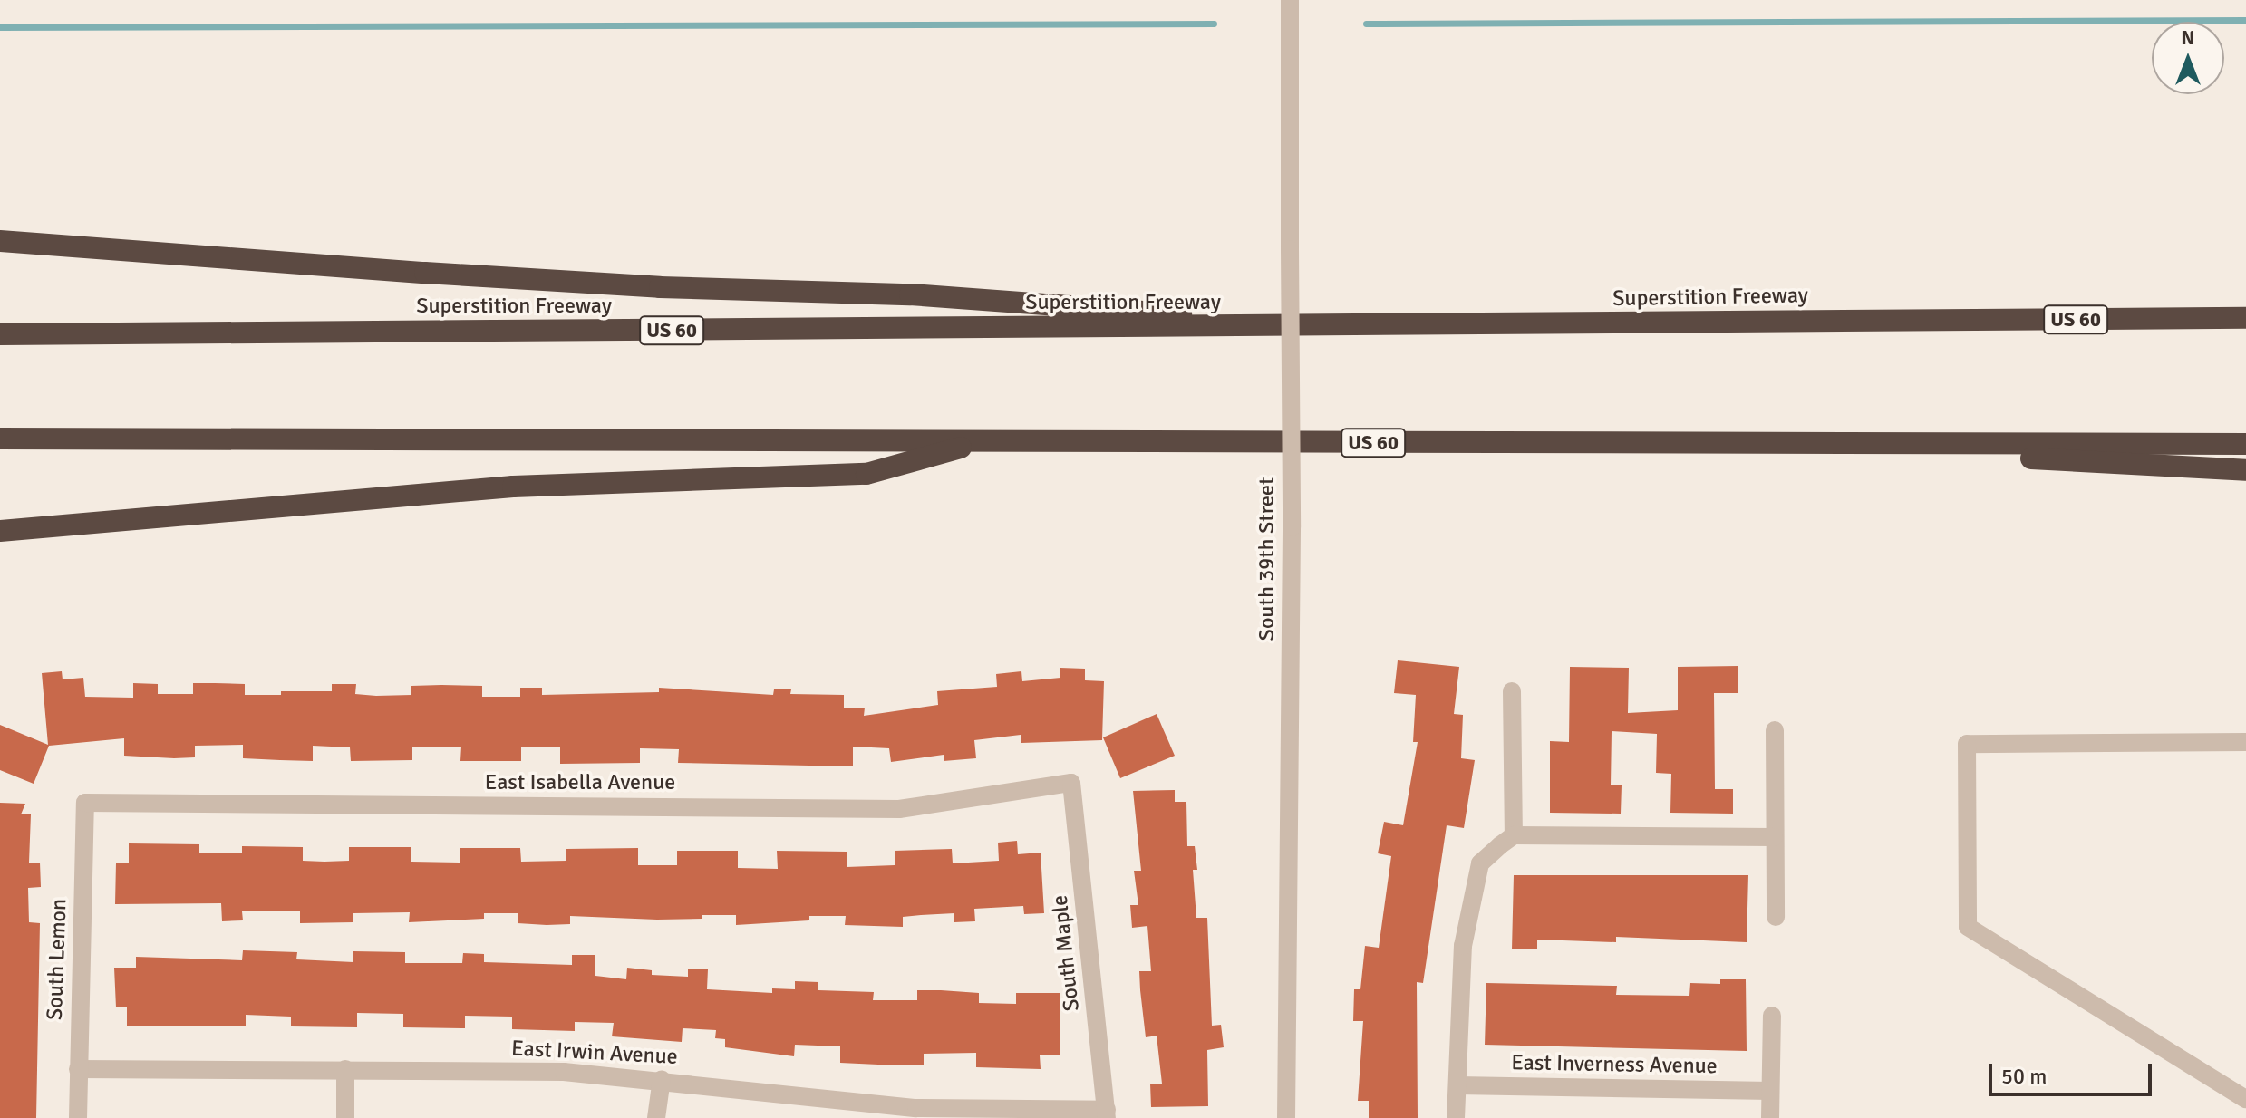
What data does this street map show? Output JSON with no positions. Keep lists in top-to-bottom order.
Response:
{
  "streets": {
    "highway": ["Superstition Freeway", "US 60"],
    "street": [
      "South 39th Street",
      "East Isabella Avenue",
      "South Maple",
      "South Lemon",
      "East Irwin Avenue",
      "East Inverness Avenue"
    ]
  },
  "crossings": [
    ["East Isabella Avenue", "South Maple"],
    ["East Isabella Avenue", "South Lemon"],
    ["South Maple", "East Irwin Avenue"],
    ["South Lemon", "East Irwin Avenue"]
  ],
  "scale_bar": "50 m",
  "north": "top"
}
